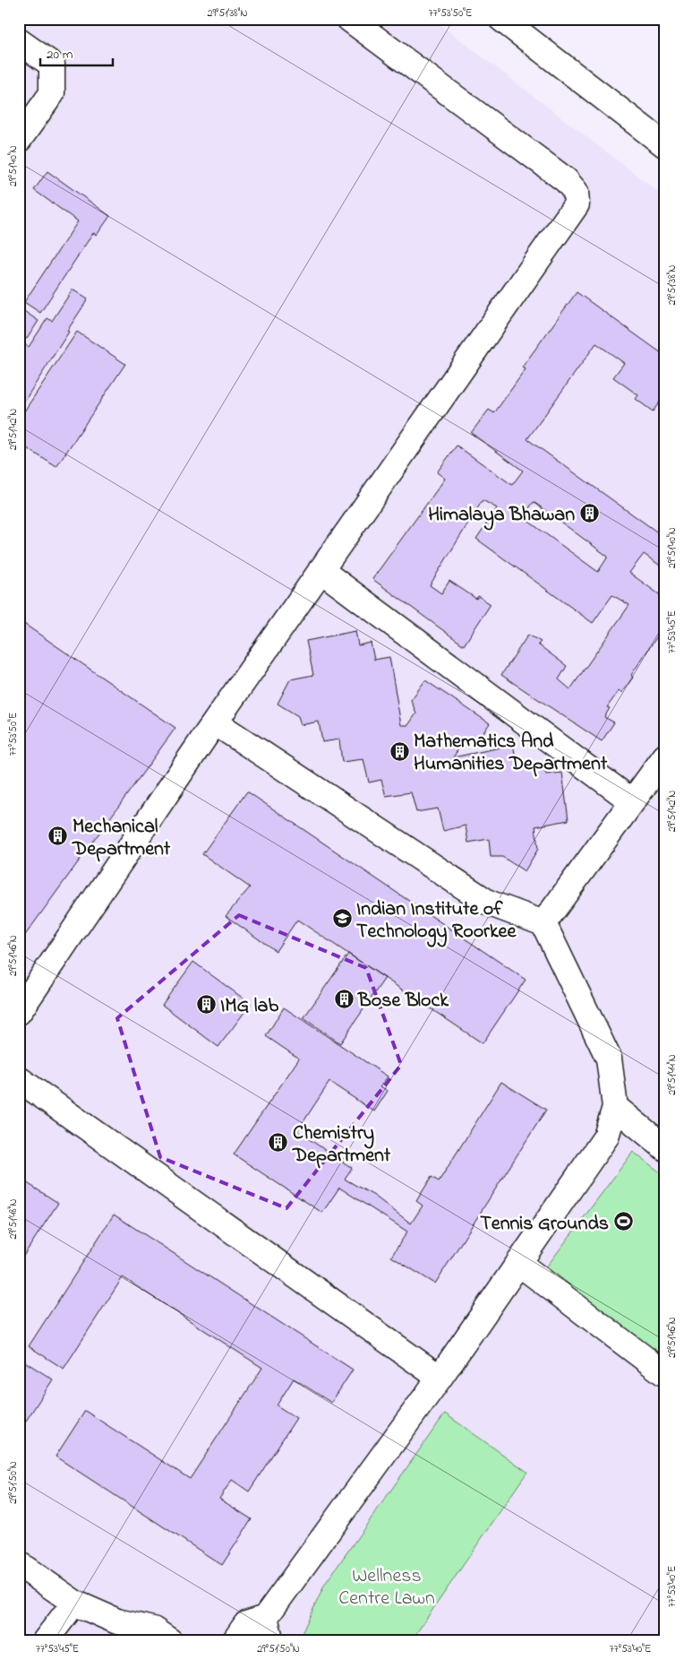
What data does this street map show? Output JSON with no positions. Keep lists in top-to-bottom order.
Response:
{
  "parks": ["Wellness Centre Lawn"],
  "places": {
    "building": [
      "Himalaya Bhawan",
      "Mathematics And Humanities Department",
      "Mechanical Department",
      "Bose Block",
      "IMG lab",
      "Chemistry Department"
    ],
    "school or university": ["Indian Institute of Technology Roorkee"],
    "sports": ["Tennis Grounds"]
  },
  "scale_bar": "20 m",
  "coordinates": [
    "29°51'38\"N",
    "77°53'50\"E",
    "29°51'40\"N",
    "29°51'42\"N",
    "77°53'45\"E",
    "29°51'46\"N",
    "29°51'44\"N",
    "29°51'48\"N",
    "29°51'50\"N",
    "77°53'40\"E"
  ]
}
